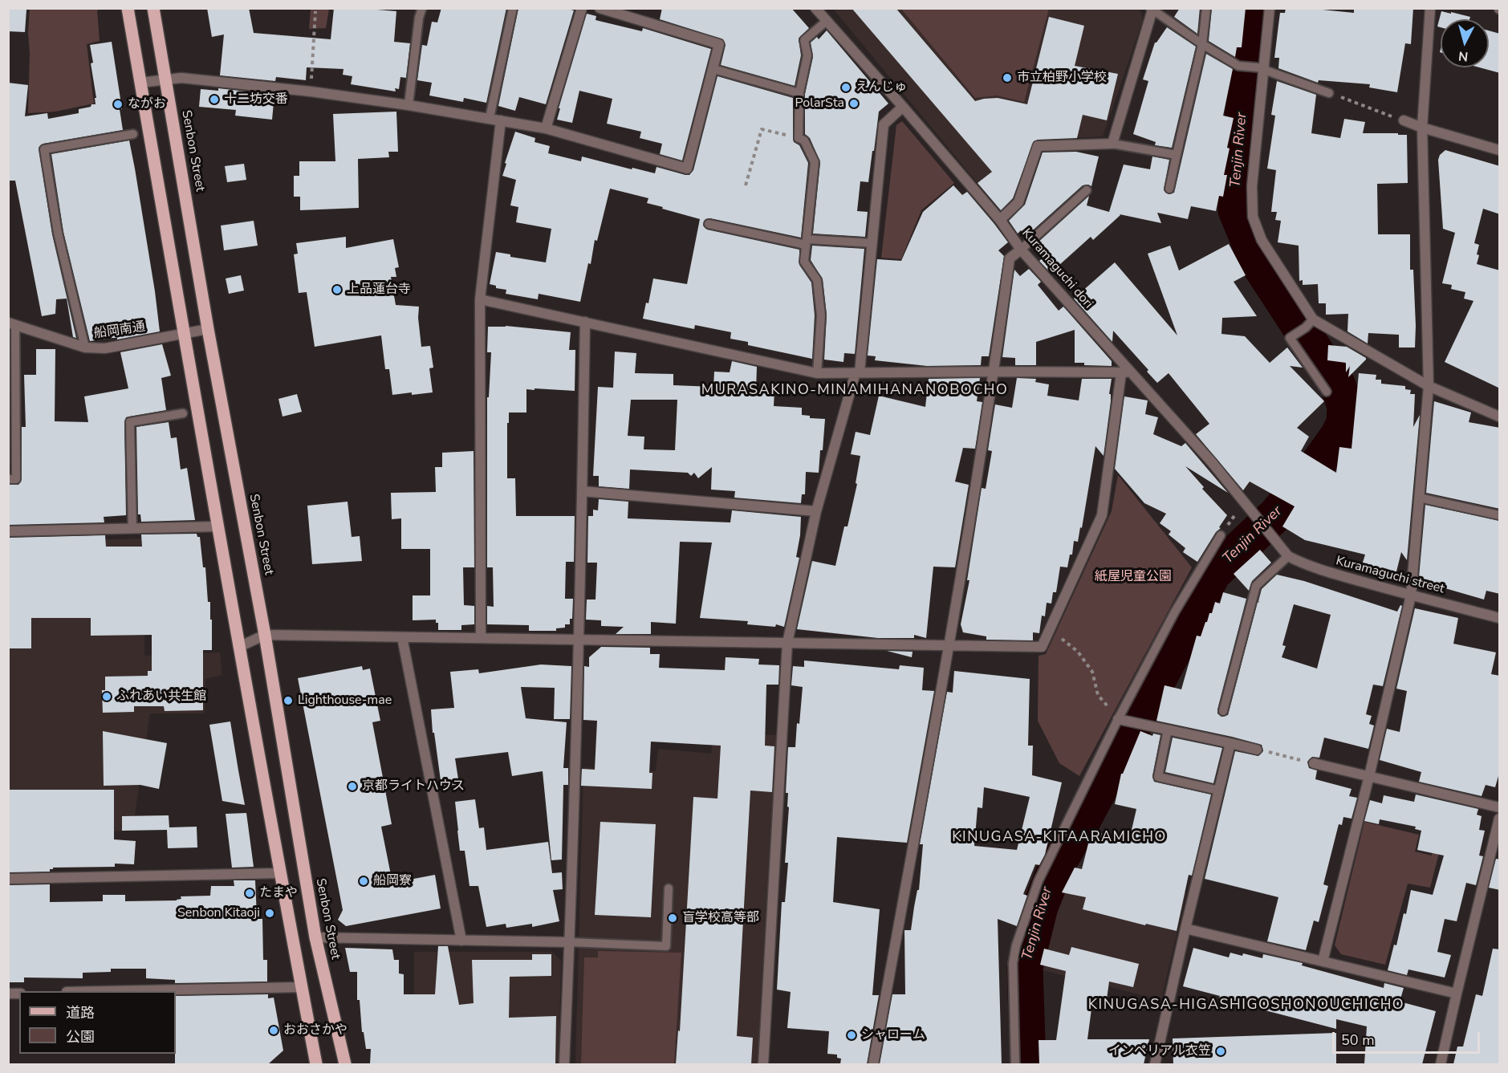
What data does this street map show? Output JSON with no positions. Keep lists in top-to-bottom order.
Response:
{
  "streets": {
    "main road": ["Senbon Street"],
    "street": ["Kuramaguchi dori", "船岡南通", "Kuramaguchi street"]
  },
  "crossings": [
    ["Senbon Street", "船岡南通"],
    ["Kuramaguchi dori", "Kuramaguchi street"]
  ],
  "districts": ["MURASAKINO-MINAMIHANANOBOCHO", "KINUGASA-KITAARAMICHO", "KINUGASA-HIGASHIGOSHONOUCHICHO"],
  "water": ["Tenjin River"],
  "parks": ["紙屋児童公園"],
  "places": [
    "市立柏野小学校",
    "えんじゅ",
    "十二坊交番",
    "PolarSta",
    "ながお",
    "上品蓮台寺",
    "ふれあい共生館",
    "Lighthouse-mae",
    "京都ライトハウス",
    "船岡寮",
    "たまや",
    "Senbon Kitaoji",
    "盲学校高等部",
    "おおさかや",
    "シャローム",
    "インペリアル衣笠"
  ],
  "legend": ["道路", "公園"],
  "scale_bar": "50 m",
  "north": "bottom"
}
